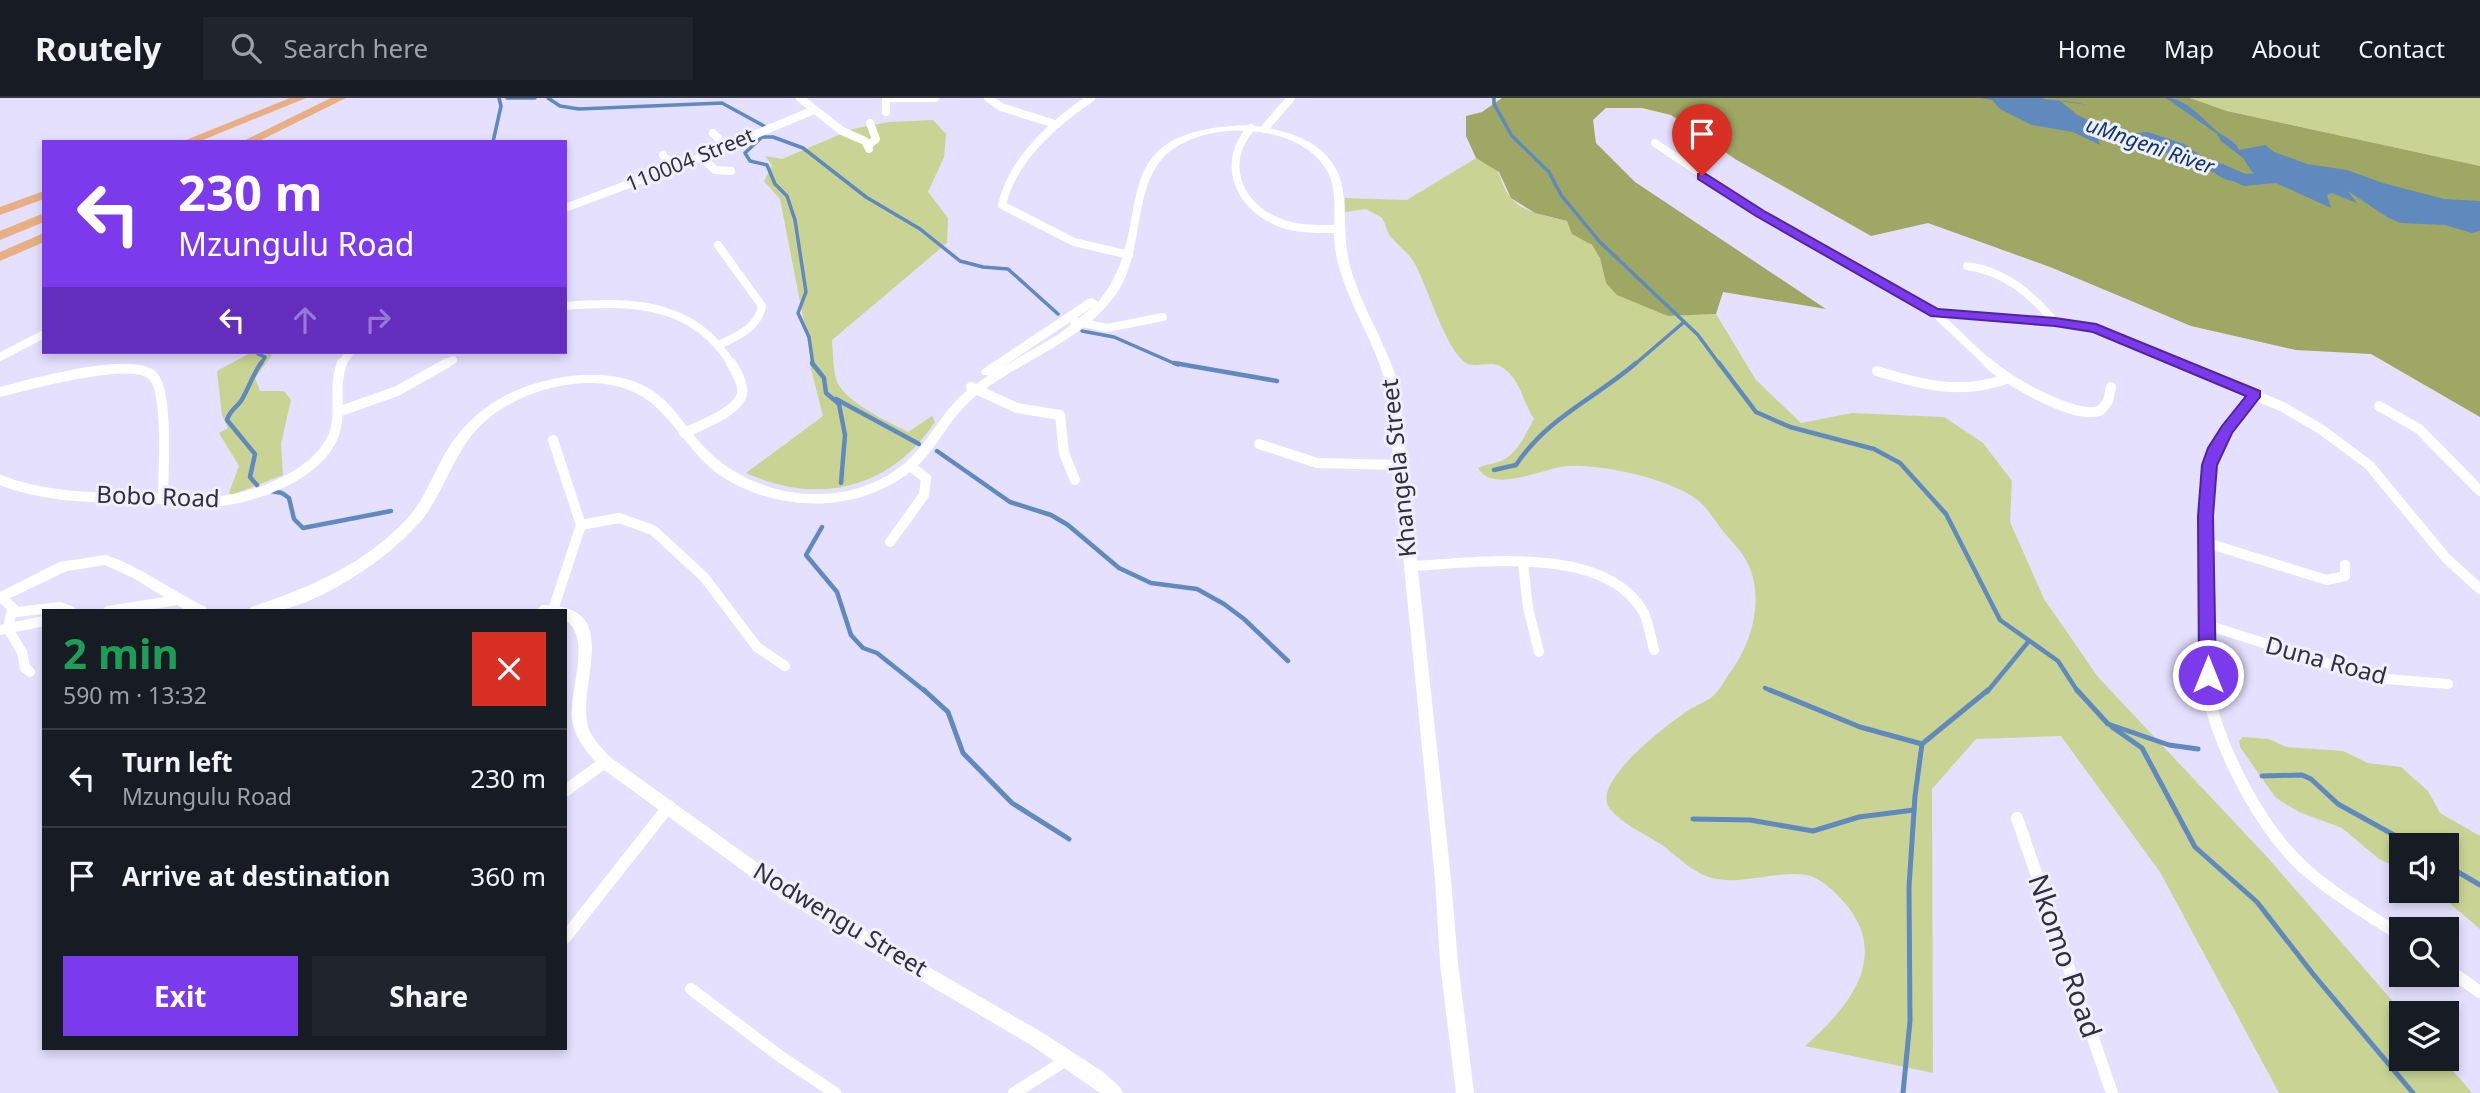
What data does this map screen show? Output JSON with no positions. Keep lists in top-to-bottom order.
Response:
{
  "streets": {
    "street": [
      "110004 Street",
      "Khangela Street",
      "Bobo Road",
      "Duna Road",
      "Nodwengu Street",
      "Nkomo Road"
    ]
  },
  "water": ["uMngeni River"],
  "page": {
    "header": "Routely",
    "search": "Search here",
    "nav": [
      "Home",
      "Map",
      "About",
      "Contact"
    ],
    "turn": ["230 m", "Mzungulu Road"],
    "heading": ["2 min", "590 m · 13:32"],
    "list": [
      {
        "name": "Turn left",
        "note": "Mzungulu Road",
        "value": "230 m"
      },
      {
        "name": "Arrive at destination",
        "value": "360 m"
      }
    ],
    "buttons": ["Exit", "Share"]
  }
}
